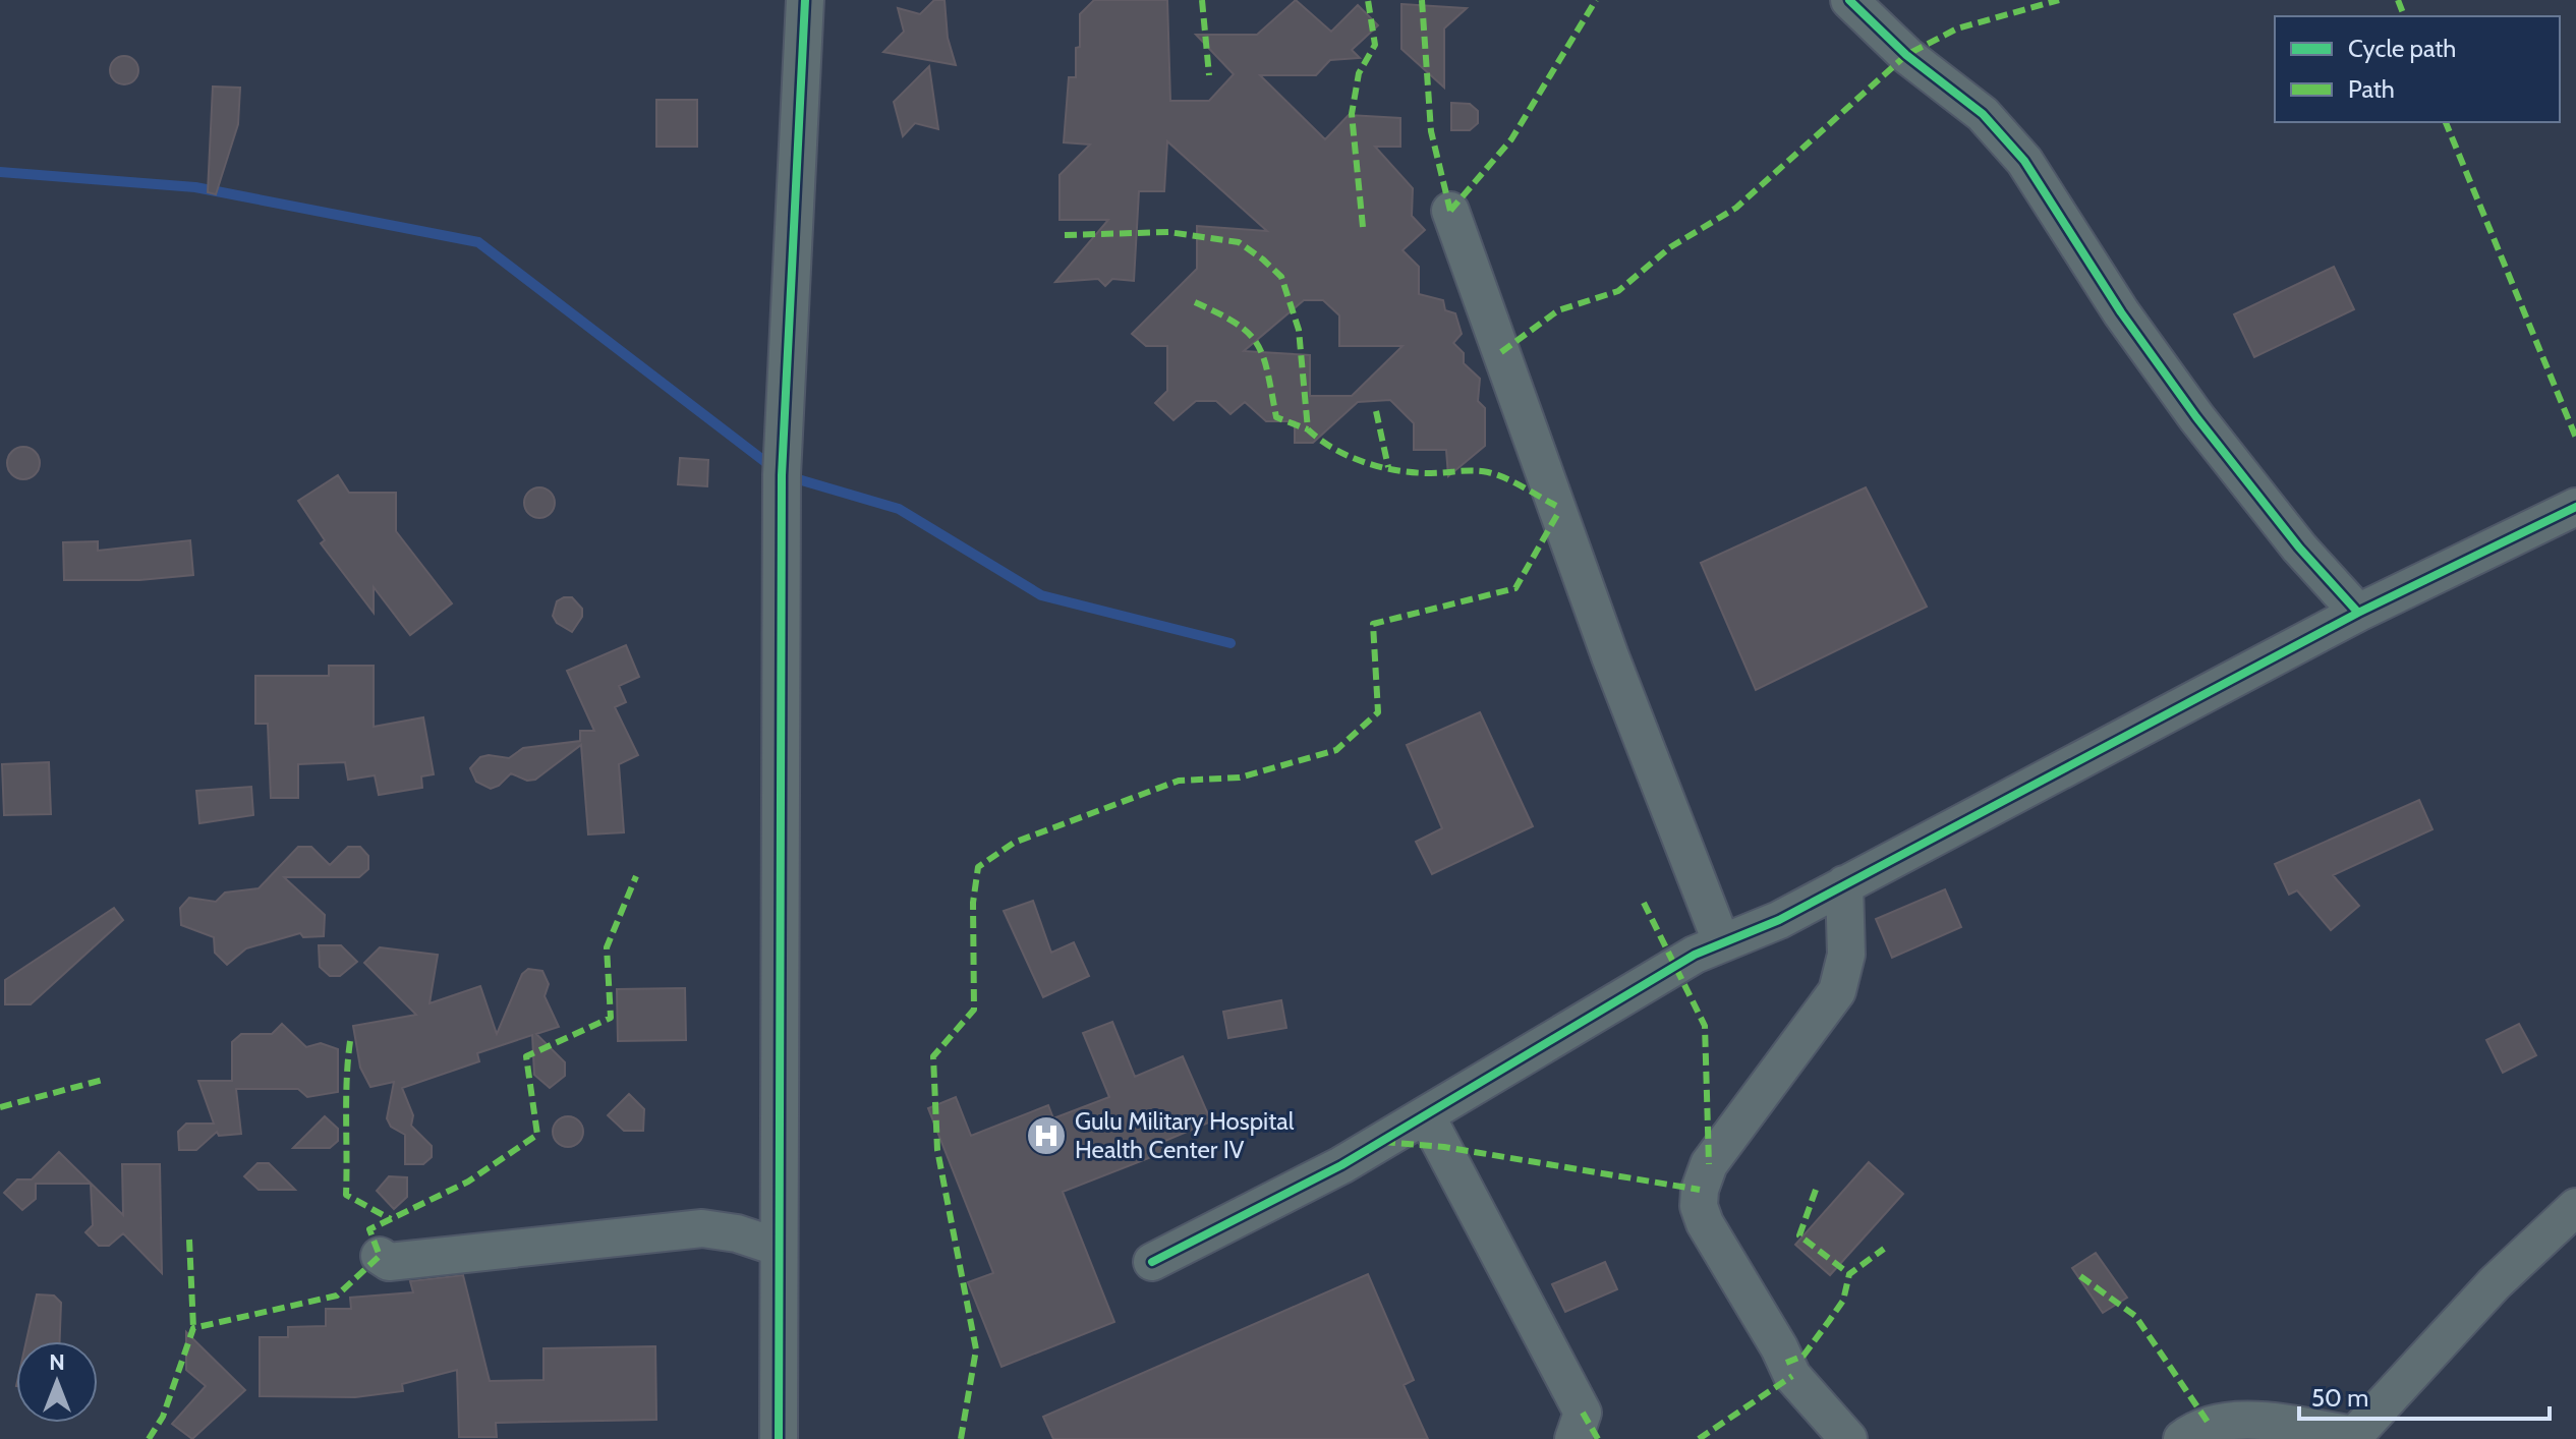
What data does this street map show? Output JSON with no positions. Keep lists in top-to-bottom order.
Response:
{
  "places": {
    "hospital": ["Gulu Military Hospital Health Center IV"]
  },
  "legend": ["Cycle path", "Path"],
  "scale_bar": "50 m",
  "north": "top"
}
